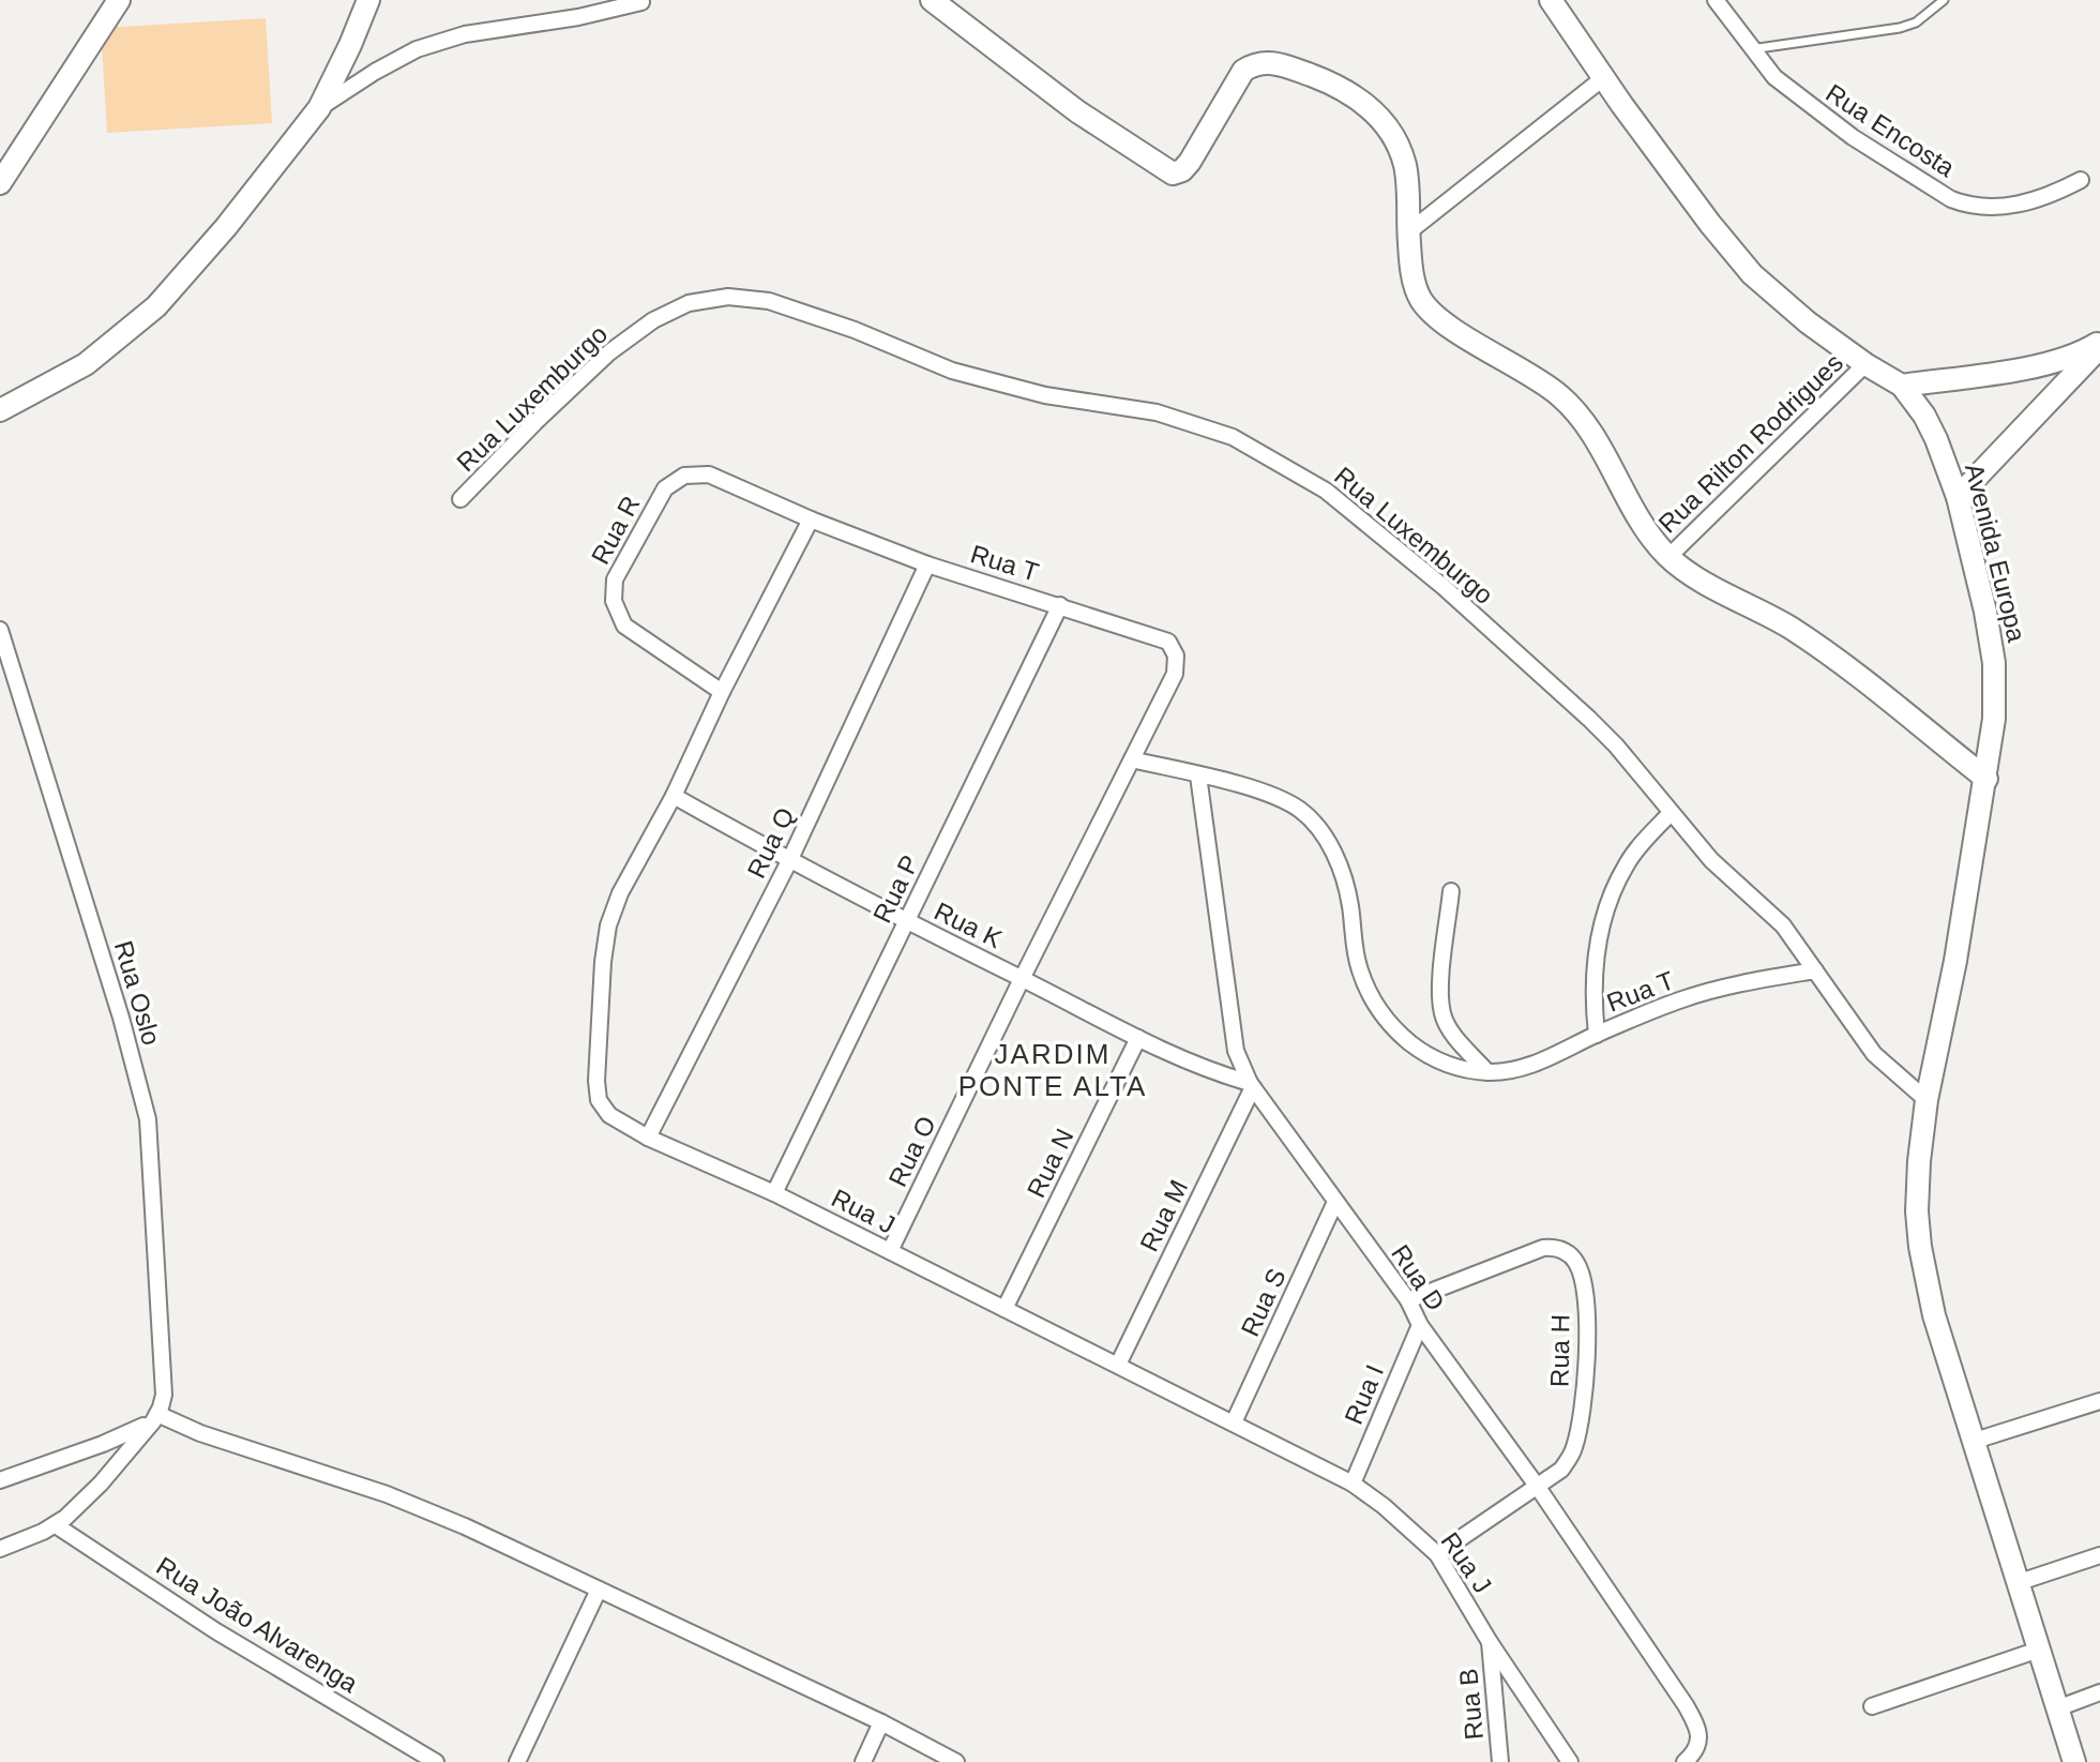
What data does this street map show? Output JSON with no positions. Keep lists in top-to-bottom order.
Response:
{
  "streets": {
    "street": [
      "Rua Encosta",
      "Rua Luxemburgo",
      "Rua Rilton Rodrigues",
      "Rua R",
      "Avenida Europa",
      "Rua T",
      "Rua Q",
      "Rua P",
      "Rua K",
      "Rua Oslo",
      "Rua O",
      "Rua N",
      "Rua J",
      "Rua M",
      "Rua D",
      "Rua S",
      "Rua H",
      "Rua I",
      "Rua João Alvarenga",
      "Rua B"
    ]
  },
  "crossings": [
    ["Rua Luxemburgo", "Avenida Europa"],
    ["Rua Luxemburgo", "Rua T"],
    ["Rua Rilton Rodrigues", "Avenida Europa"],
    ["Rua R", "Rua T"],
    ["Rua R", "Rua J"],
    ["Rua T", "Rua Q"],
    ["Rua T", "Rua P"],
    ["Rua T", "Rua K"],
    ["Rua T", "Rua O"],
    ["Rua T", "Rua J"],
    ["Rua T", "Rua D"],
    ["Rua Q", "Rua K"],
    ["Rua Q", "Rua J"],
    ["Rua P", "Rua K"],
    ["Rua P", "Rua J"],
    ["Rua K", "Rua O"],
    ["Rua K", "Rua N"],
    ["Rua K", "Rua J"],
    ["Rua K", "Rua M"],
    ["Rua K", "Rua D"],
    ["Rua O", "Rua J"],
    ["Rua N", "Rua J"],
    ["Rua J", "Rua M"],
    ["Rua J", "Rua S"],
    ["Rua J", "Rua H"],
    ["Rua J", "Rua I"],
    ["Rua J", "Rua B"],
    ["Rua M", "Rua D"],
    ["Rua D", "Rua S"],
    ["Rua D", "Rua H"],
    ["Rua D", "Rua I"]
  ],
  "districts": ["JARDIM PONTE ALTA"]
}
